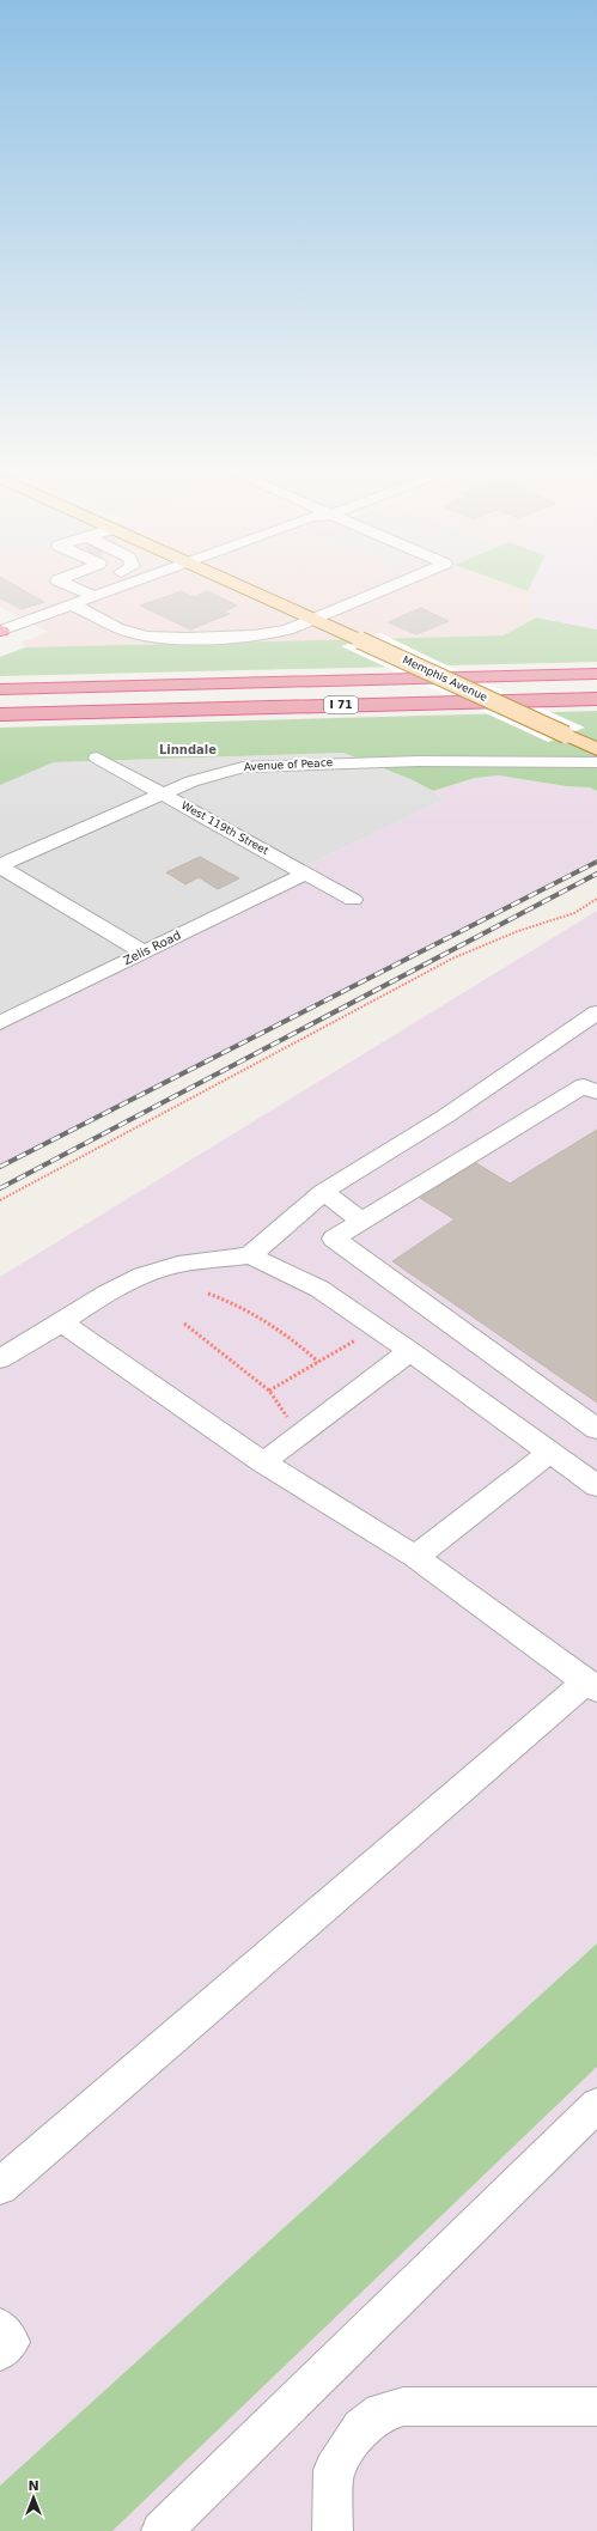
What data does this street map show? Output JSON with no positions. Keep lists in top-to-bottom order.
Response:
{
  "streets": {
    "highway": ["I 71"],
    "main road": ["Memphis Avenue"],
    "street": ["Avenue of Peace", "West 119th Street", "Zelis Road"]
  },
  "crossings": [
    ["Avenue of Peace", "West 119th Street"],
    ["West 119th Street", "Zelis Road"]
  ],
  "districts": ["Linndale"],
  "north": "top"
}
